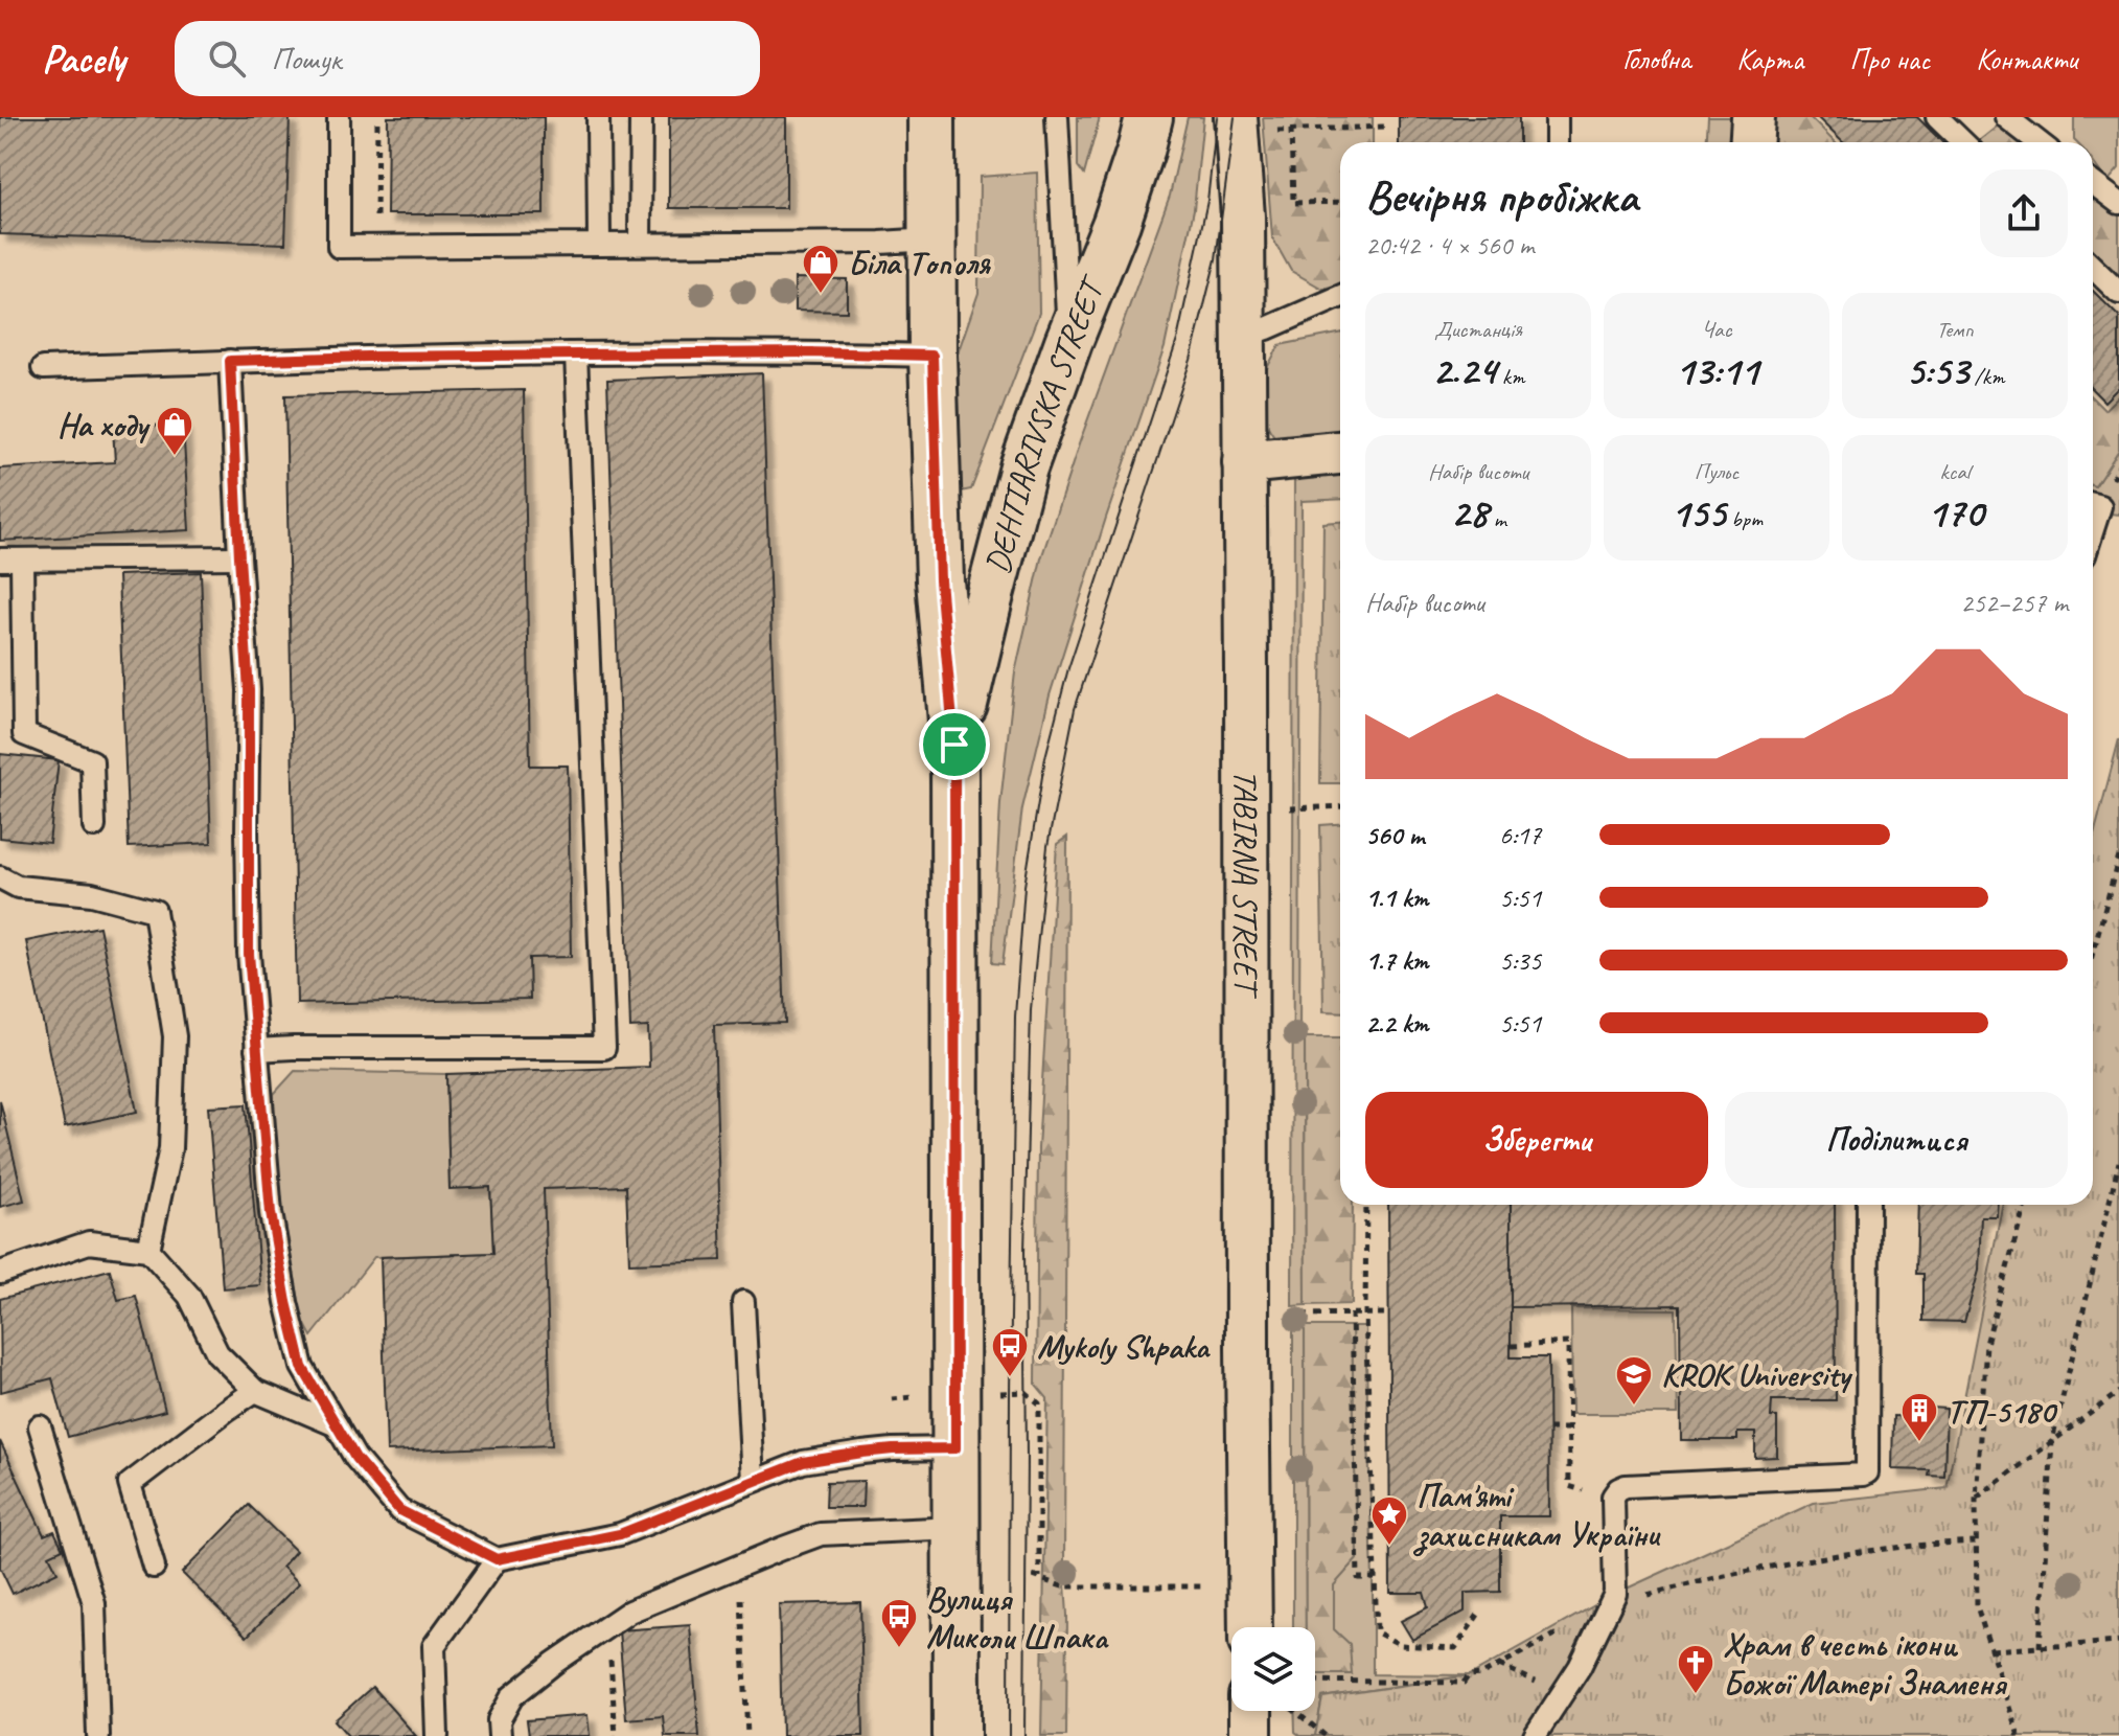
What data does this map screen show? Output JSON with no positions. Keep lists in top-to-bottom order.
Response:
{
  "streets": {
    "main road": ["DEHTIARIVSKA STREET"],
    "street": ["TABIRNA STREET"]
  },
  "places": {
    "shop": ["Біла Тополя", "На ходу"],
    "bus stop": ["Mykoly Shpaka", "Вулиця Миколи Шпака"],
    "school or university": ["KROK University"],
    "building": ["ТП-5180"],
    "place": ["Пам'яті захисникам України"],
    "church": ["Храм в честь ікони Божої Матері Знаменя"]
  },
  "page": {
    "header": "Pacely",
    "search": "Пошук",
    "nav": [
      "Головна",
      "Карта",
      "Про нас",
      "Контакти"
    ],
    "heading": ["Вечірня пробіжка", "20:42 · 4 × 560 m"],
    "stats": [
      ["Дистанція", "2.24 km"],
      ["Час", "13:11"],
      ["Темп", "5:53 /km"],
      ["Набір висоти", "28 m"],
      ["Пульс", "155 bpm"],
      ["kcal", "170"]
    ],
    "chart": ["Набір висоти", "252–257 m"],
    "list": [
      {
        "name": "560 m",
        "note": "6:17"
      },
      {
        "name": "1.1 km",
        "note": "5:51"
      },
      {
        "name": "1.7 km",
        "note": "5:35"
      },
      {
        "name": "2.2 km",
        "note": "5:51"
      }
    ],
    "buttons": ["Зберегти", "Поділитися"]
  }
}
